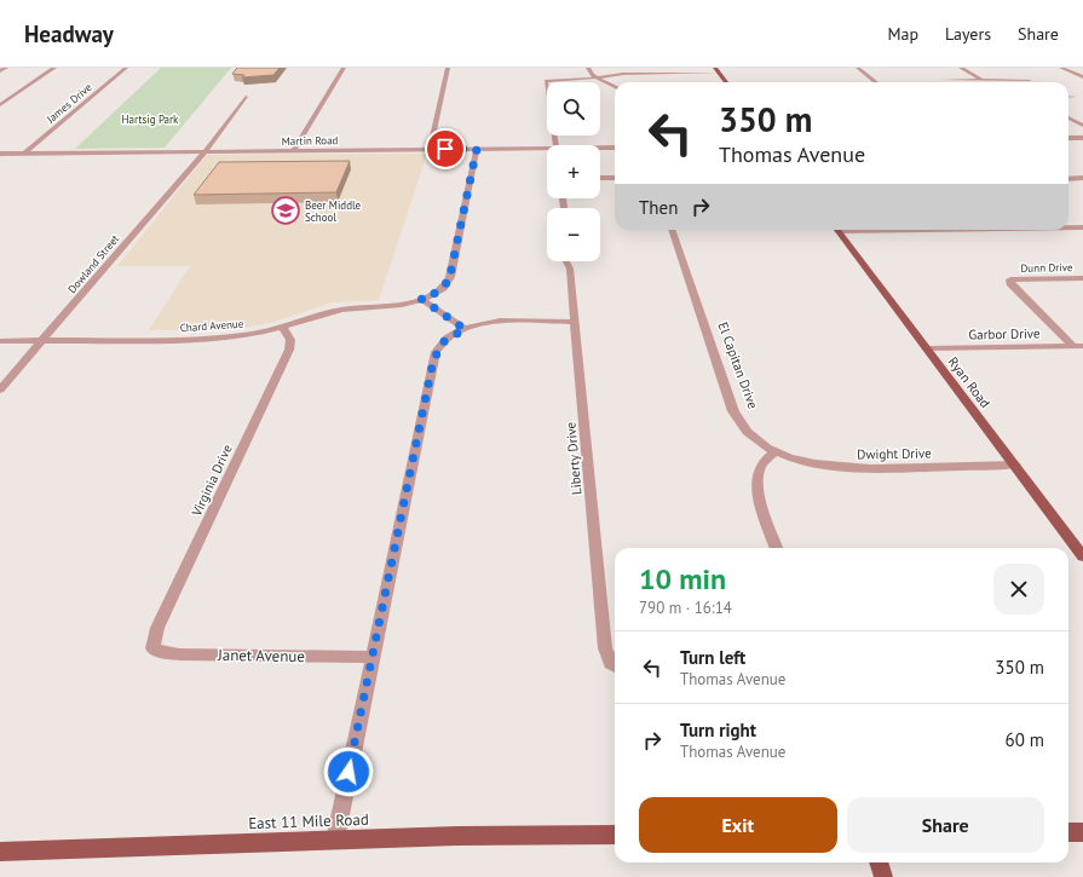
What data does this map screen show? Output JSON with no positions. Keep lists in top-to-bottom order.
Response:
{
  "streets": {
    "main road": ["Ryan Road", "East 11 Mile Road"],
    "street": [
      "James Drive",
      "Martin Road",
      "Dowland Street",
      "Dunn Drive",
      "Chard Avenue",
      "Garbor Drive",
      "El Capitan Drive",
      "Dwight Drive",
      "Liberty Drive",
      "Virginia Drive",
      "Janet Avenue"
    ]
  },
  "crossings": [
    ["James Drive", "Martin Road"],
    ["Martin Road", "Dowland Street"],
    ["Martin Road", "Chard Avenue"],
    ["Dowland Street", "Chard Avenue"],
    ["Dunn Drive", "Garbor Drive"],
    ["Chard Avenue", "Virginia Drive"],
    ["Garbor Drive", "Ryan Road"],
    ["El Capitan Drive", "Dwight Drive"],
    ["Ryan Road", "Dwight Drive"],
    ["Virginia Drive", "Janet Avenue"]
  ],
  "parks": ["Hartsig Park"],
  "places": {
    "school or university": ["Beer Middle School"]
  },
  "page": {
    "header": "Headway",
    "nav": ["Map", "Layers", "Share"],
    "map_buttons": ["+", "−"],
    "turn": ["350 m", "Thomas Avenue"],
    "then": "Then",
    "heading": ["10 min", "790 m · 16:14"],
    "list": [
      {
        "name": "Turn left",
        "note": "Thomas Avenue",
        "value": "350 m"
      },
      {
        "name": "Turn right",
        "note": "Thomas Avenue",
        "value": "60 m"
      }
    ],
    "buttons": ["Exit", "Share"]
  }
}
